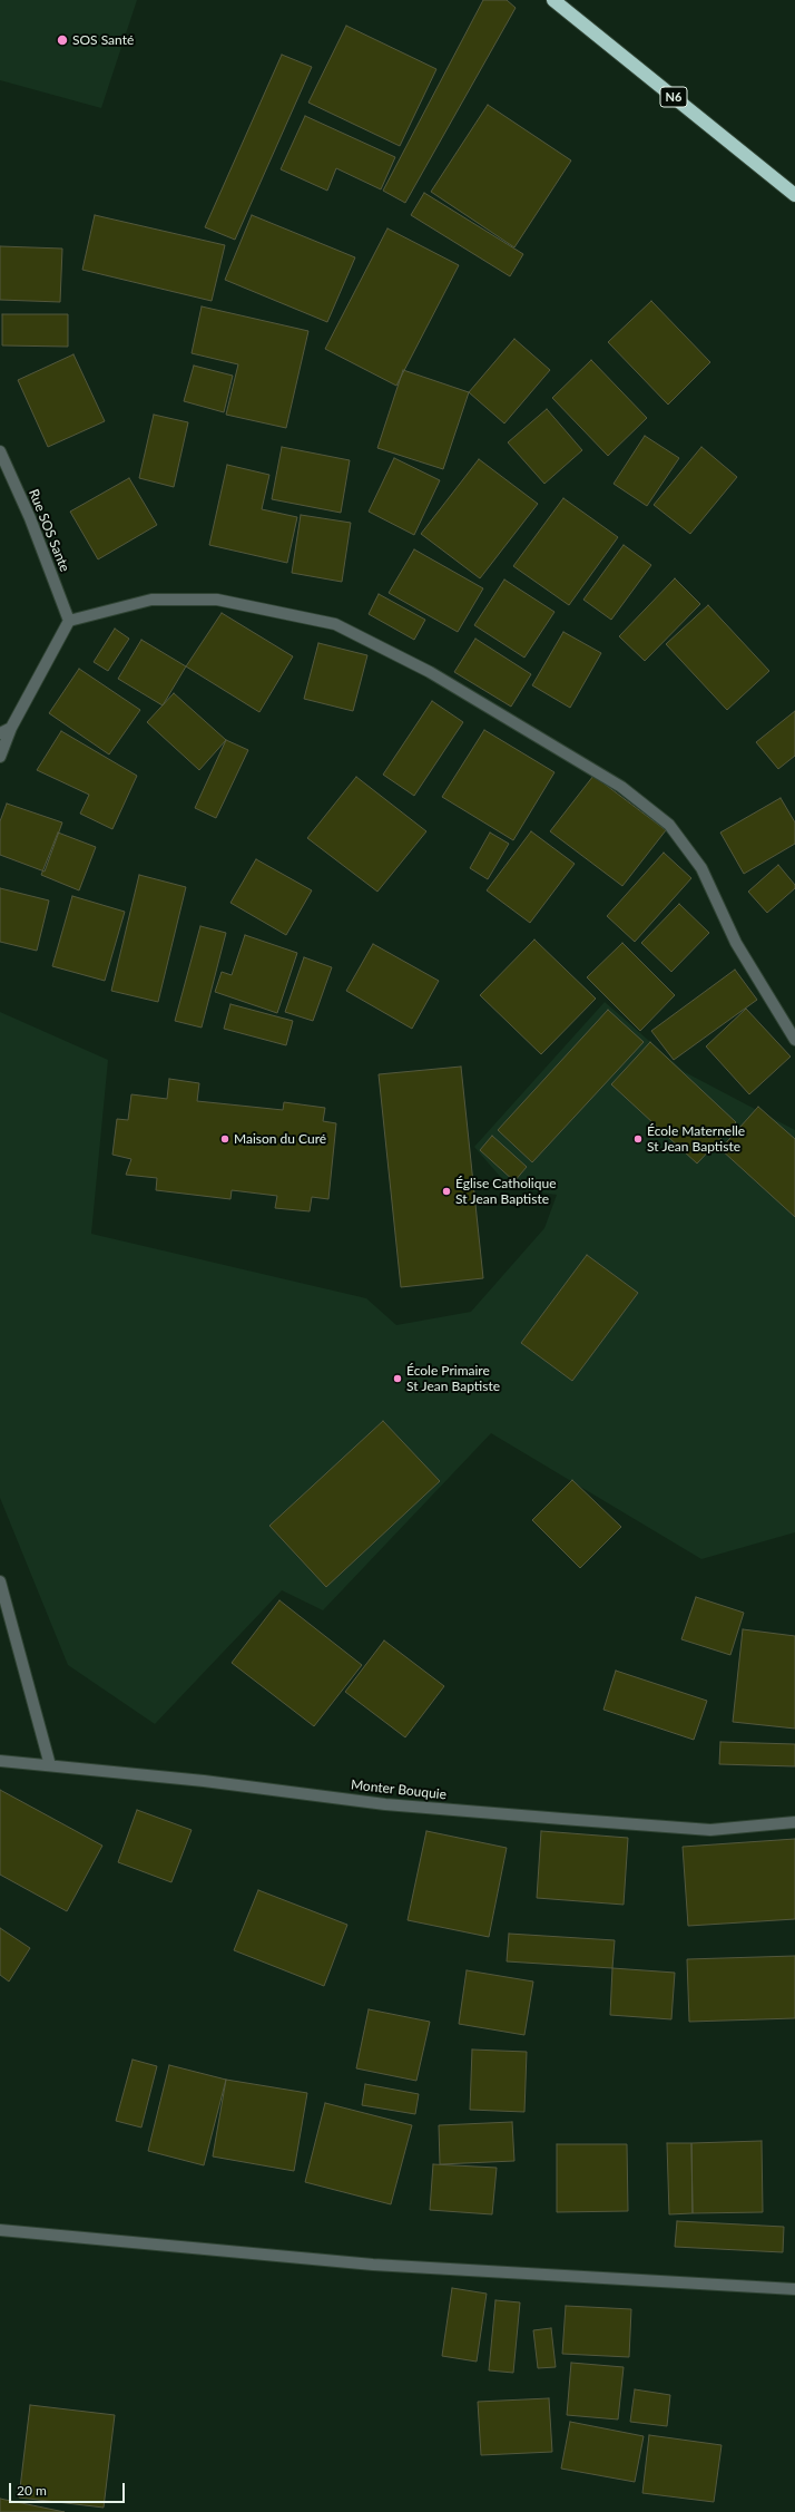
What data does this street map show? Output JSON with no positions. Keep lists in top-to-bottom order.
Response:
{
  "streets": {
    "highway": ["N6"],
    "street": ["Rue SOS Sante", "Monter Bouquie"]
  },
  "places": [
    "SOS Santé",
    "Maison du Curé",
    "École Maternelle St Jean Baptiste",
    "Église Catholique St Jean Baptiste",
    "École Primaire St Jean Baptiste"
  ],
  "scale_bar": "20 m"
}
